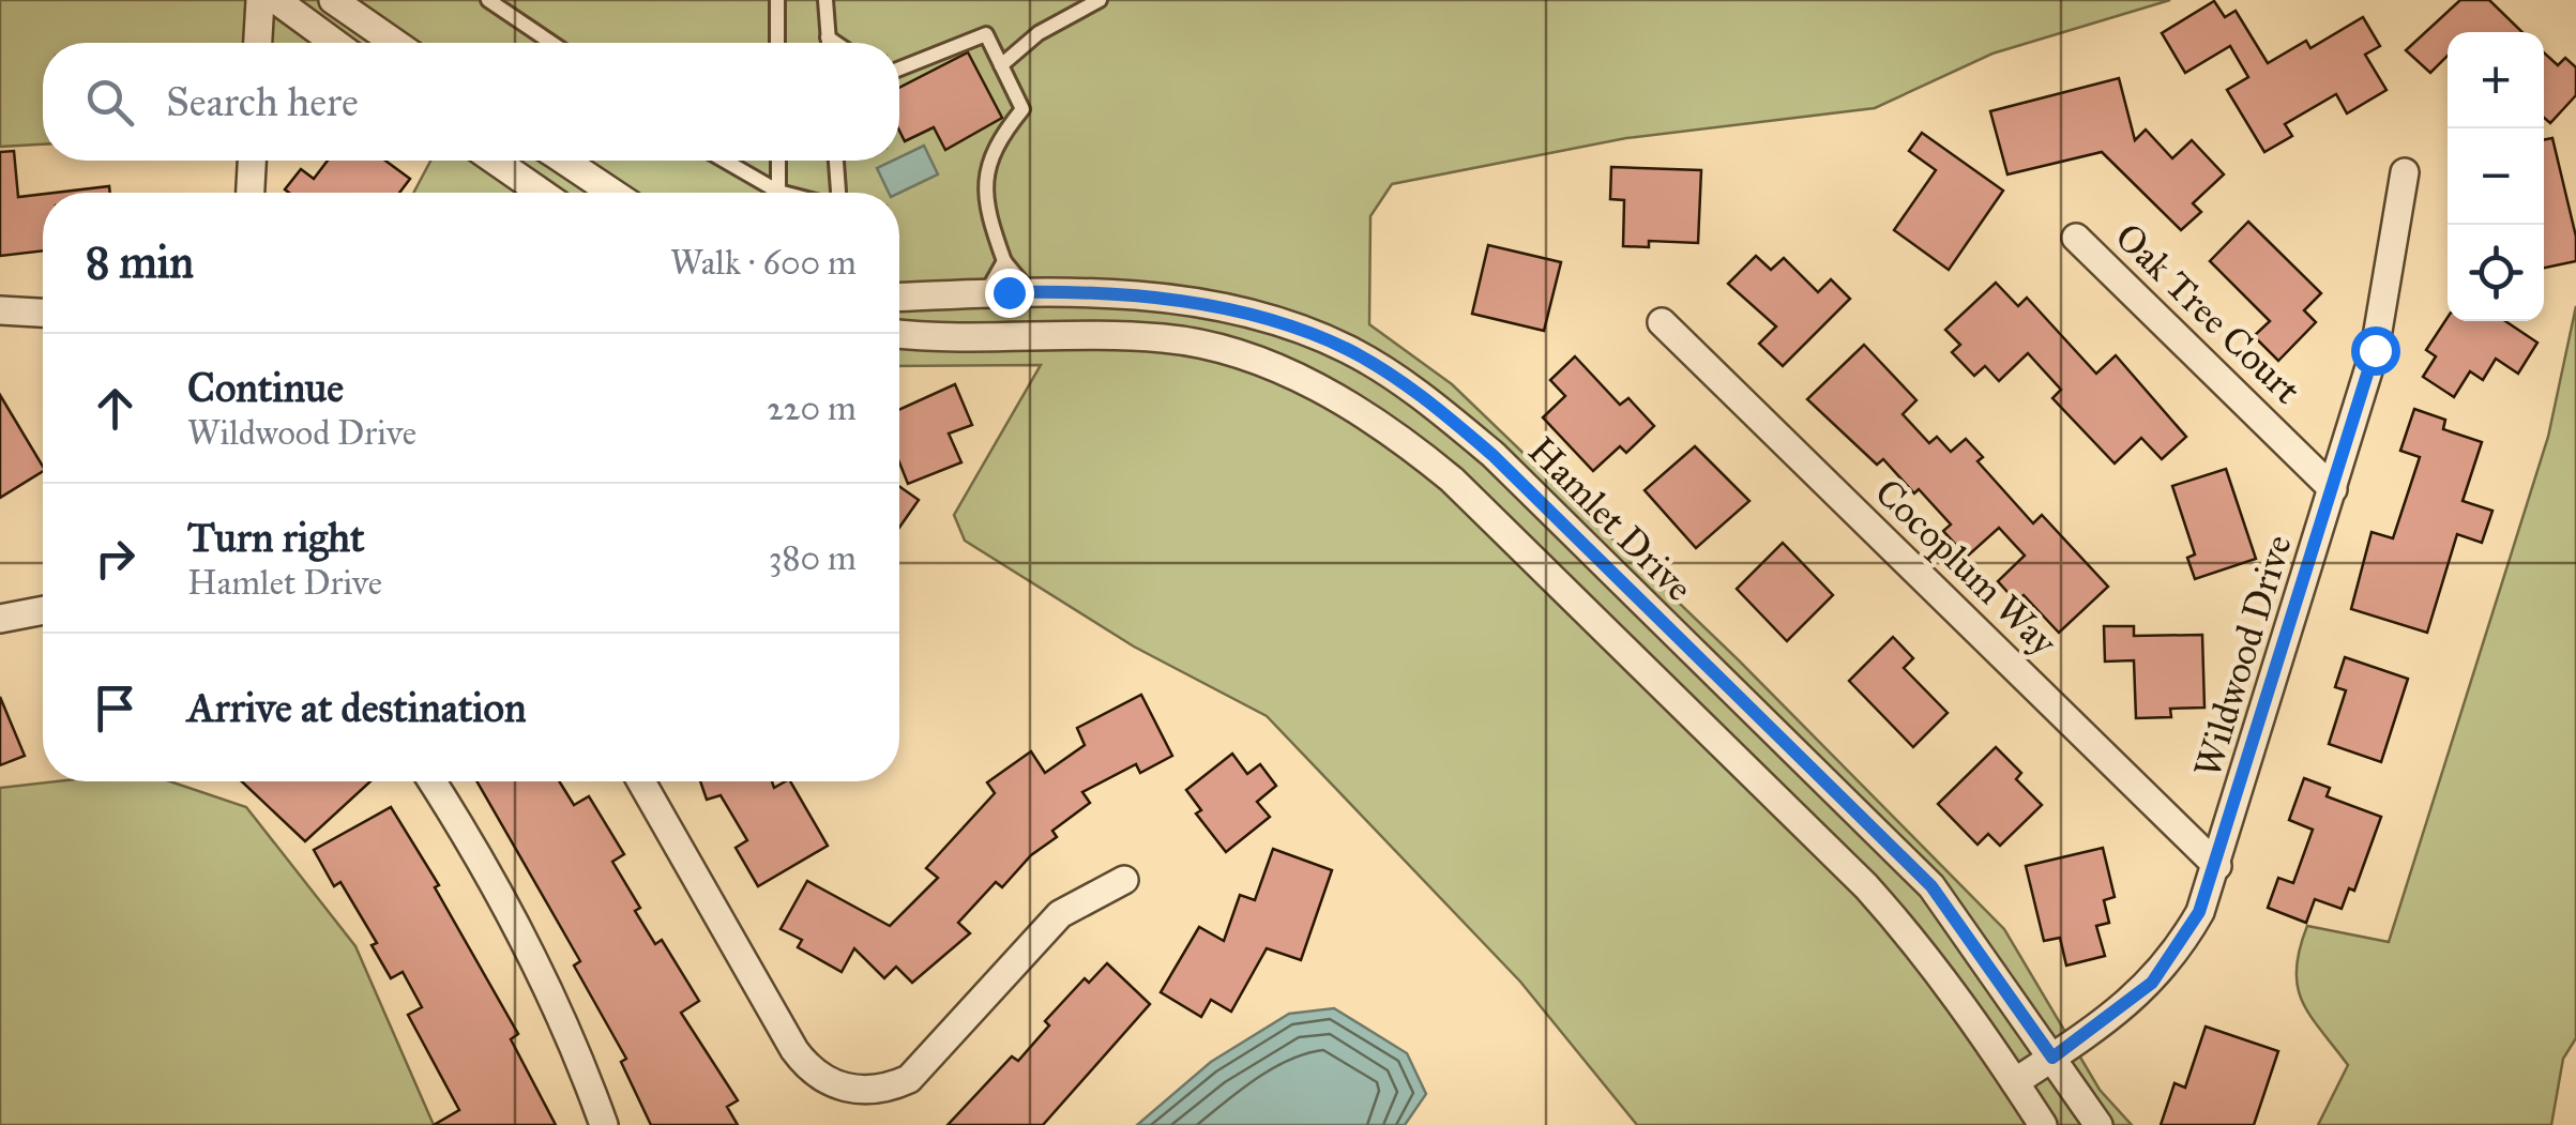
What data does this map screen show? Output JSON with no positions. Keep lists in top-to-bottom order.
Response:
{
  "streets": {
    "street": [
      "Oak Tree Court",
      "Hamlet Drive",
      "Cocoplum Way",
      "Wildwood Drive"
    ]
  },
  "crossings": [
    ["Oak Tree Court", "Wildwood Drive"],
    ["Hamlet Drive", "Wildwood Drive"],
    ["Cocoplum Way", "Wildwood Drive"]
  ],
  "page": {
    "map_buttons": ["+", "−"],
    "search": "Search here",
    "heading": ["8 min", "Walk · 600 m"],
    "list": [
      ["Continue", "Wildwood Drive", "220 m"],
      ["Turn right", "Hamlet Drive", "380 m"],
      "Arrive at destination"
    ]
  }
}
